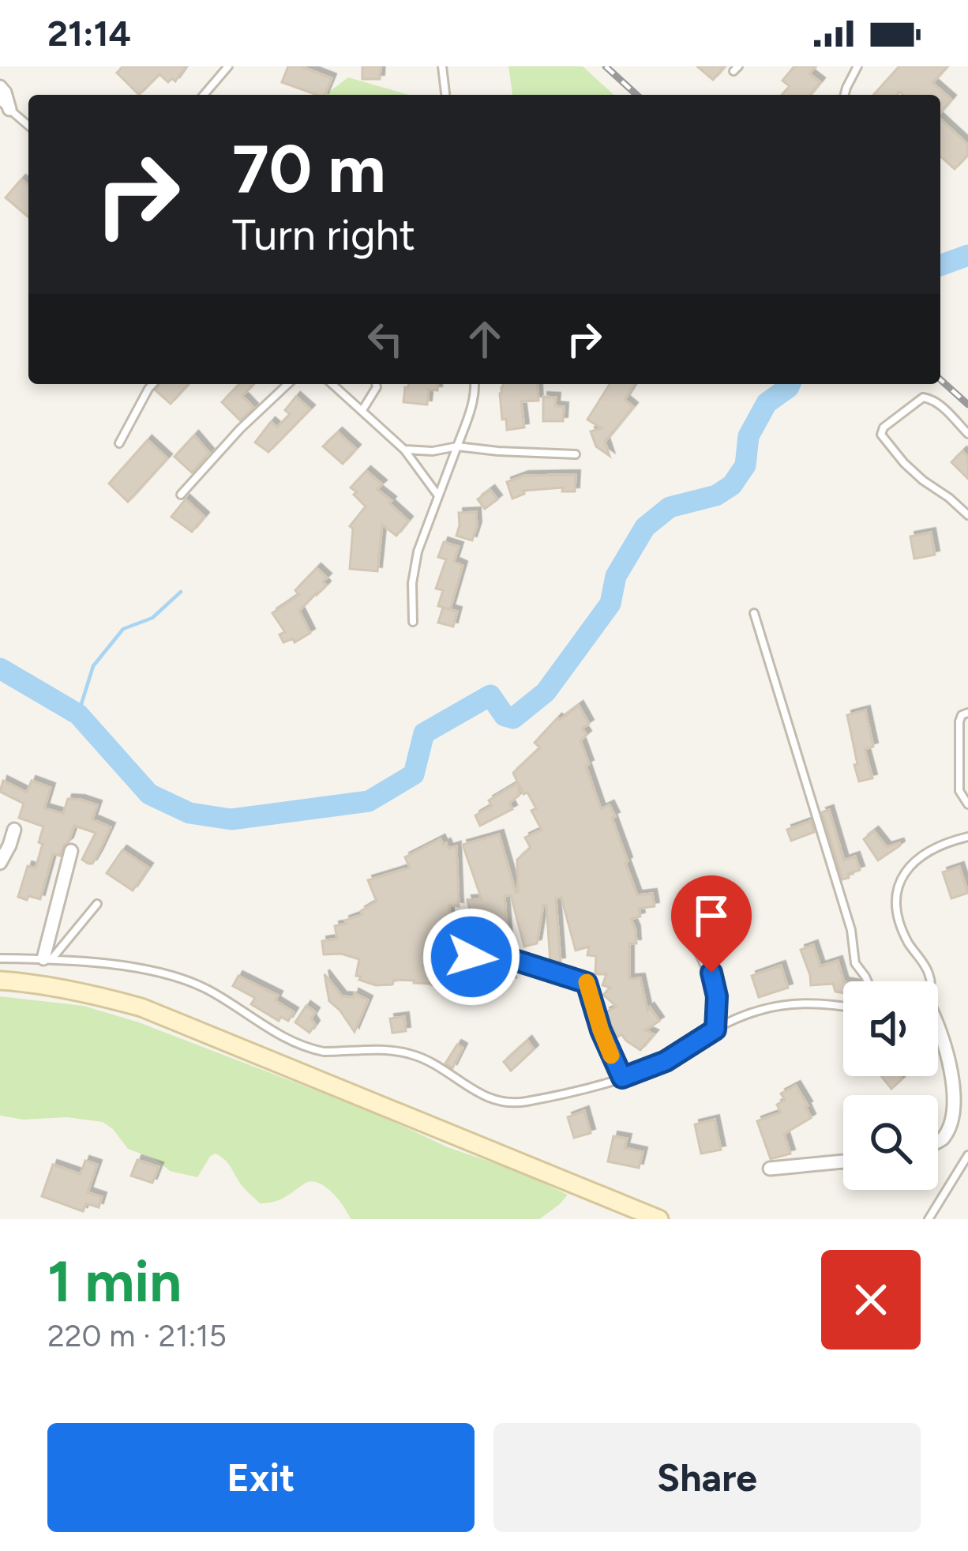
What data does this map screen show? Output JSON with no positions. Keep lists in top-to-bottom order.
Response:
{
  "page": {
    "status": "21:14",
    "turn": ["70 m", "Turn right"],
    "heading": ["1 min", "220 m · 21:15"],
    "buttons": ["Exit", "Share"]
  }
}
